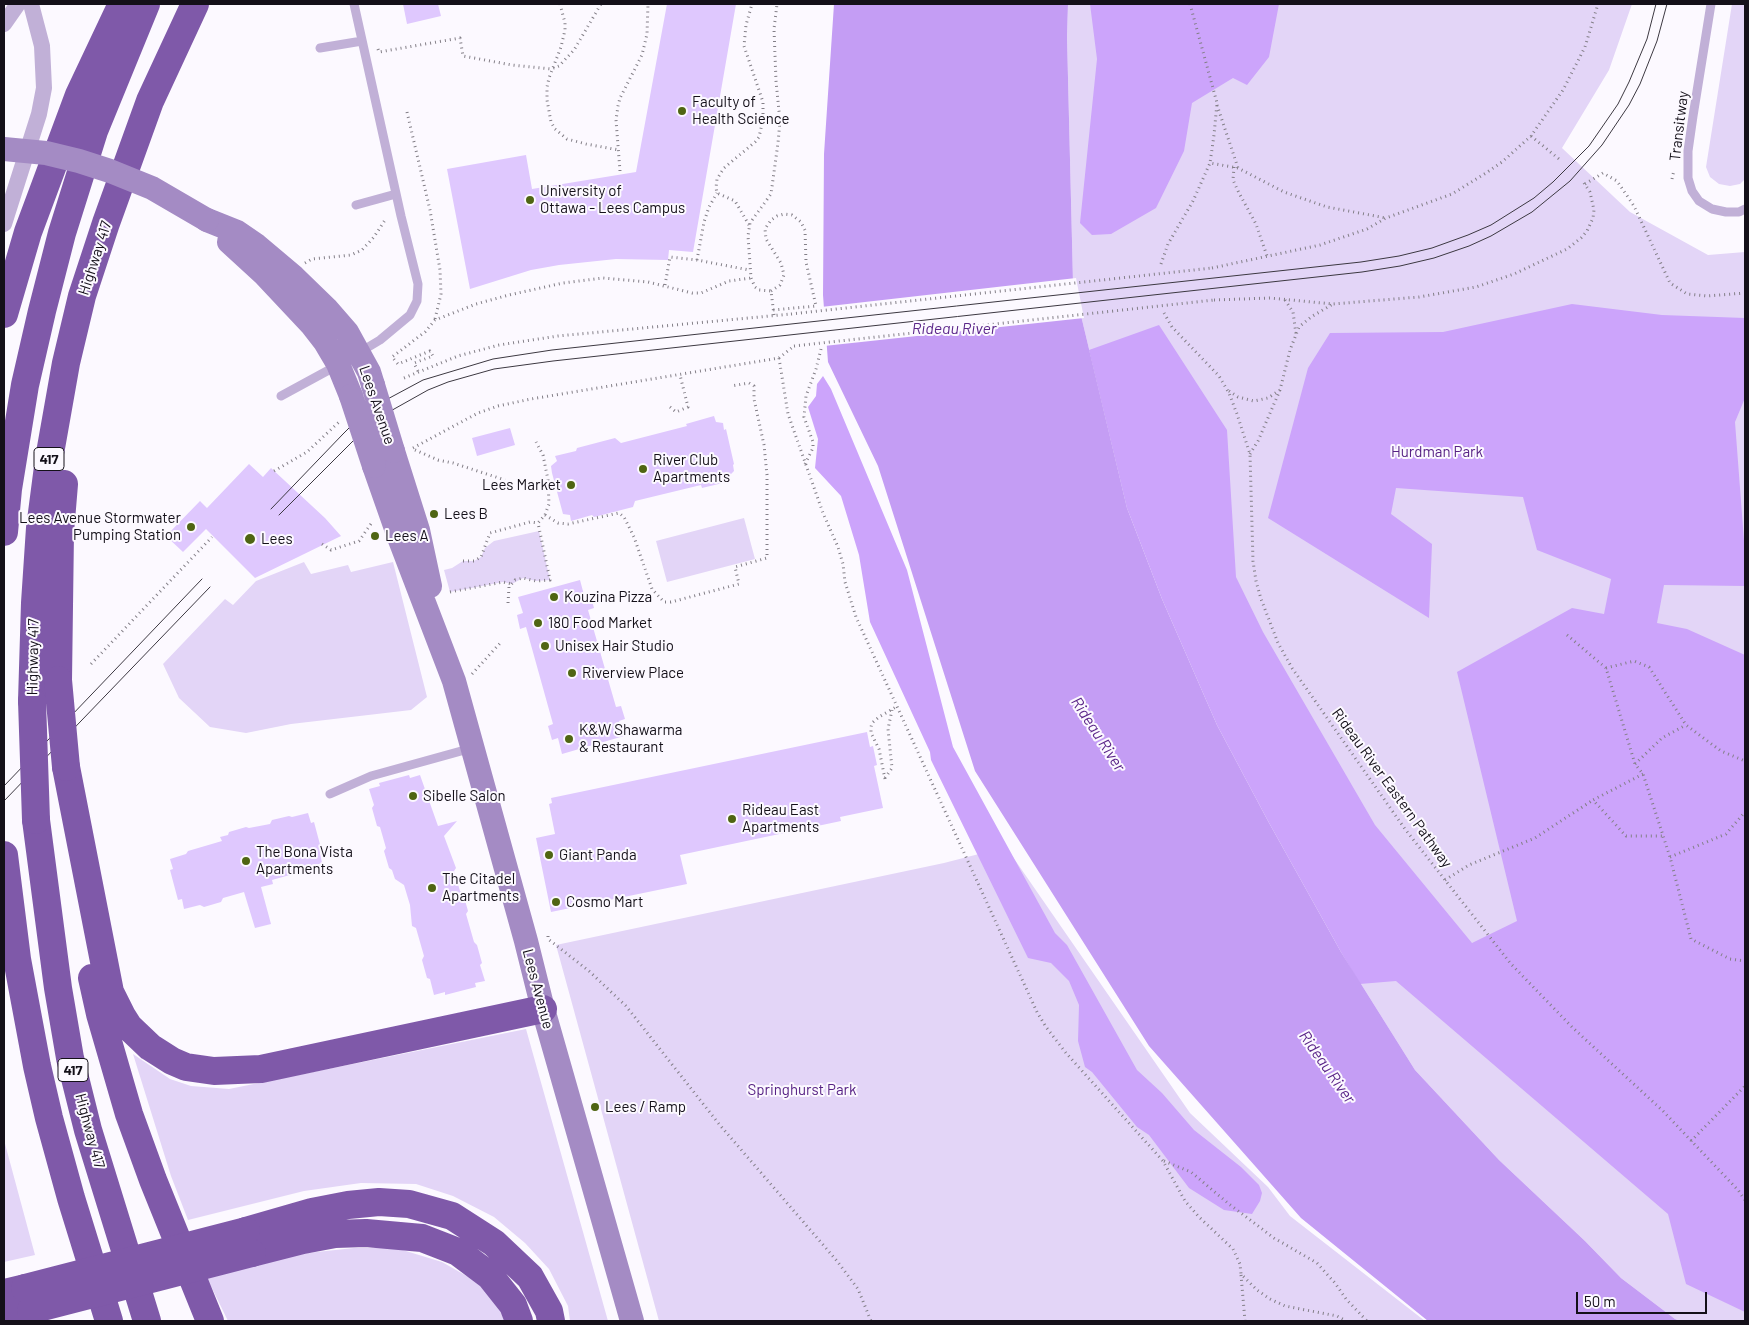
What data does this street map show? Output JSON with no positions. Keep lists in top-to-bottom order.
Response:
{
  "streets": {
    "highway": ["Highway 417", "417"],
    "main road": ["Lees Avenue"],
    "lane": ["Transitway"],
    "path": ["Rideau River Eastern Pathway"]
  },
  "water": ["Rideau River"],
  "parks": ["Hurdman Park", "Springhurst Park"],
  "places": [
    "Faculty of Health Science",
    "University of Ottawa - Lees Campus",
    "River Club Apartments",
    "Lees Market",
    "Lees B",
    "Lees Avenue Stormwater Pumping Station",
    "Lees A",
    "Lees",
    "Kouzina Pizza",
    "180 Food Market",
    "Unisex Hair Studio",
    "Riverview Place",
    "K&W Shawarma & Restaurant",
    "Sibelle Salon",
    "Rideau East Apartments",
    "Giant Panda",
    "The Bona Vista Apartments",
    "The Citadel Apartments",
    "Cosmo Mart",
    "Lees / Ramp"
  ],
  "scale_bar": "50 m"
}
